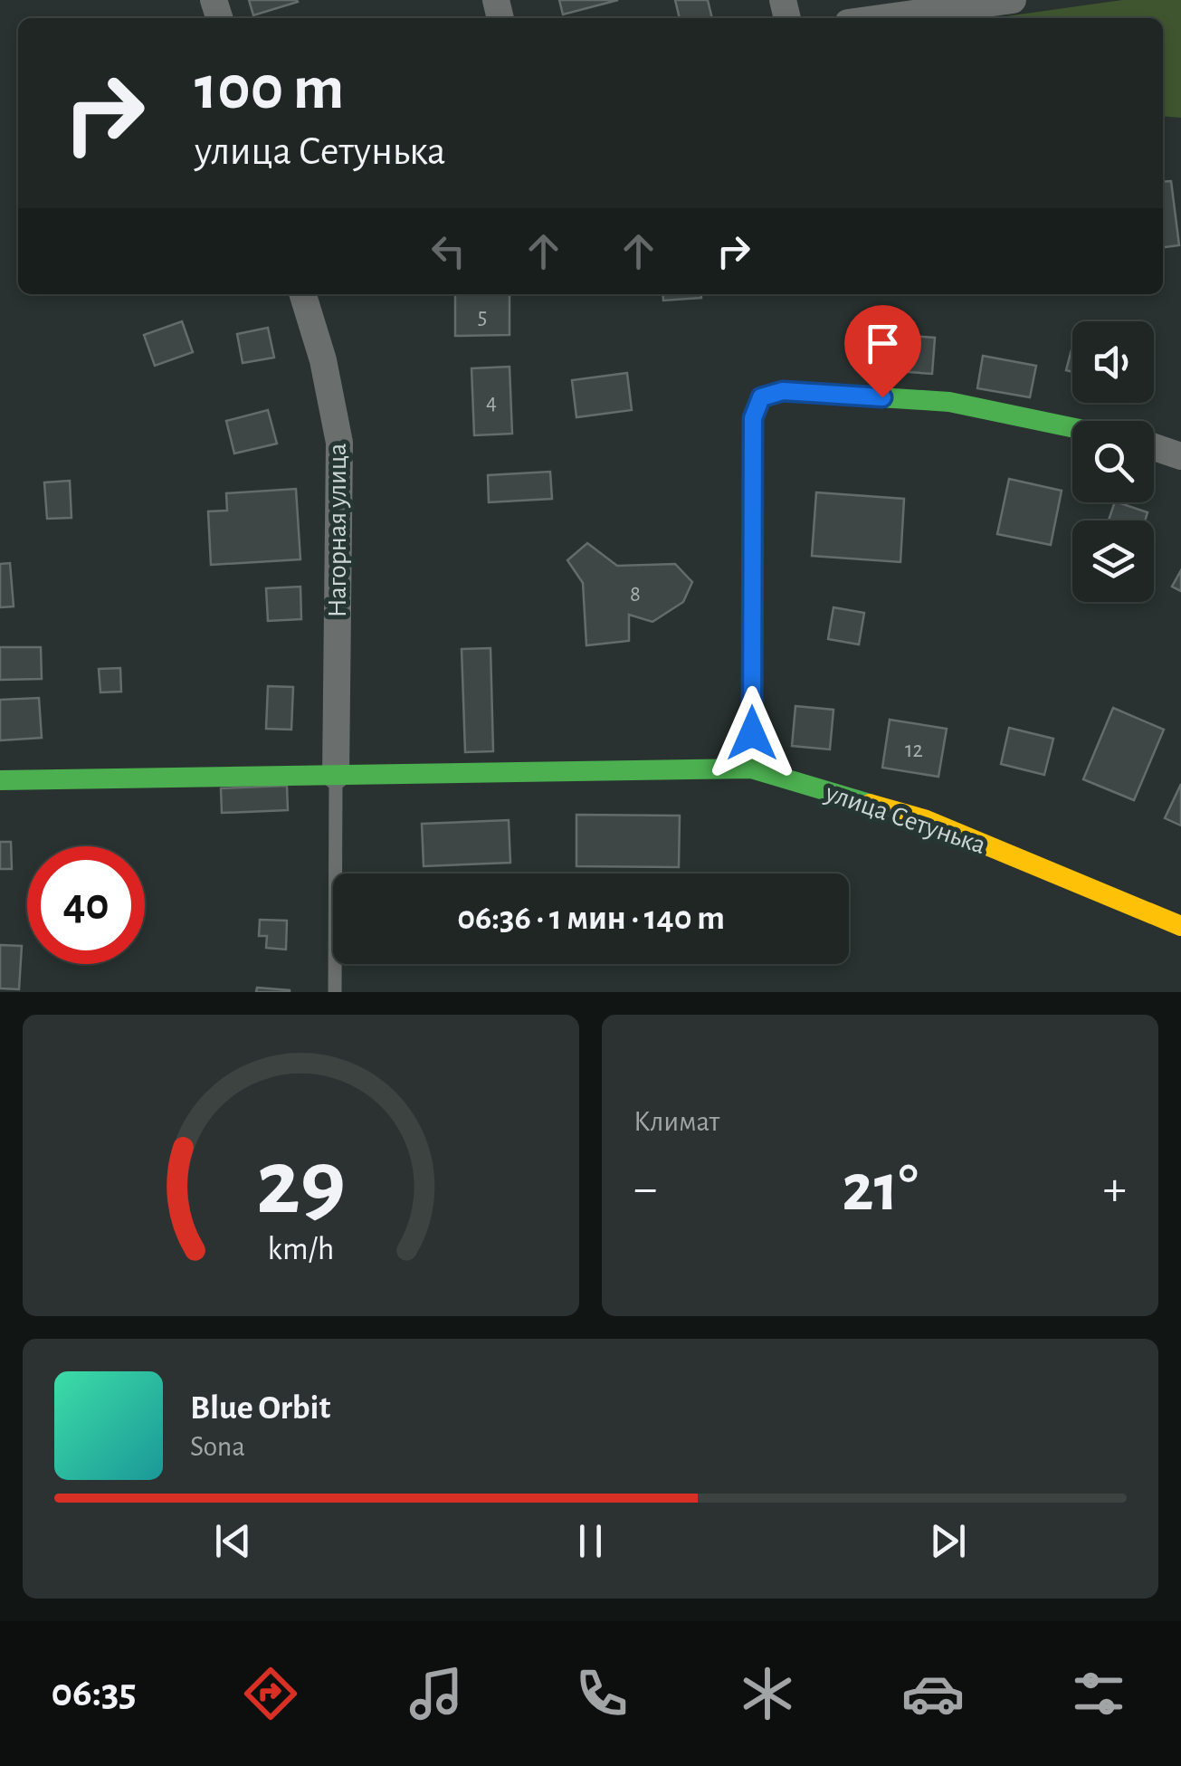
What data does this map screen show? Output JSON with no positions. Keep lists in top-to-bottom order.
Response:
{
  "streets": {
    "street": ["Нагорная улица", "улица Сетунька"]
  },
  "crossings": [
    ["Нагорная улица", "улица Сетунька"]
  ],
  "house_numbers": [
    "5",
    "4",
    "8",
    "12"
  ],
  "page": {
    "turn": ["100 m", "улица Сетунька"],
    "limit": "40",
    "trip": "06:36 · 1 мин · 140 m",
    "tile": "Климат",
    "heat": ["−", "21°", "+"],
    "song": ["Blue Orbit", "Sona"],
    "tabs": "06:35",
    "gauge": ["29", "km/h"]
  }
}
